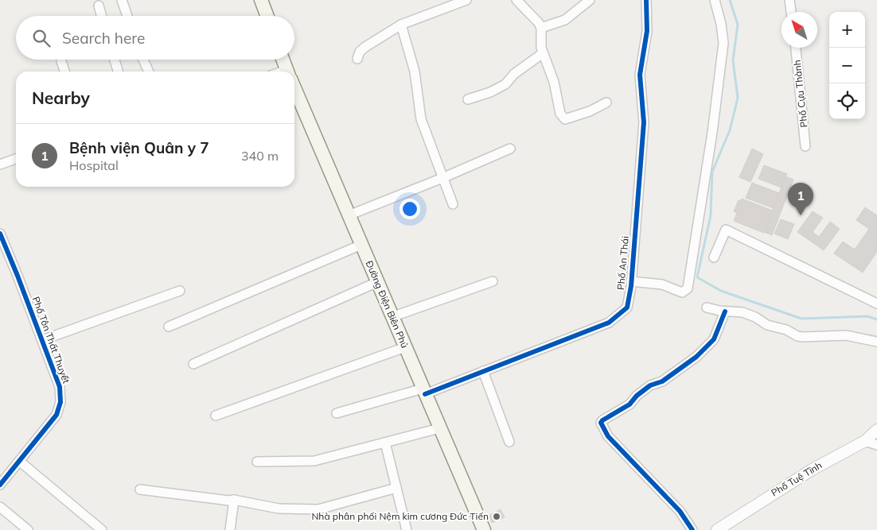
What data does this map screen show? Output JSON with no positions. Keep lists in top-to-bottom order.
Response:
{
  "streets": {
    "main road": ["Đường Điện Biên Phủ"],
    "street": [
      "Phố Cựu Thành",
      "Phố An Thái",
      "Phố Tôn Thất Thuyết",
      "Phố Tuệ Tĩnh"
    ]
  },
  "crossings": [
    ["Phố An Thái", "Đường Điện Biên Phủ"]
  ],
  "places": ["Nhà phân phối Nệm kim cương Đức Tiến"],
  "north": "top left",
  "page": {
    "map_buttons": ["+", "−"],
    "search": "Search here",
    "heading": "Nearby",
    "list": [
      {
        "mark": "1",
        "name": "Bệnh viện Quân y 7",
        "note": "Hospital",
        "value": "340 m"
      }
    ],
    "pins": "1"
  }
}
